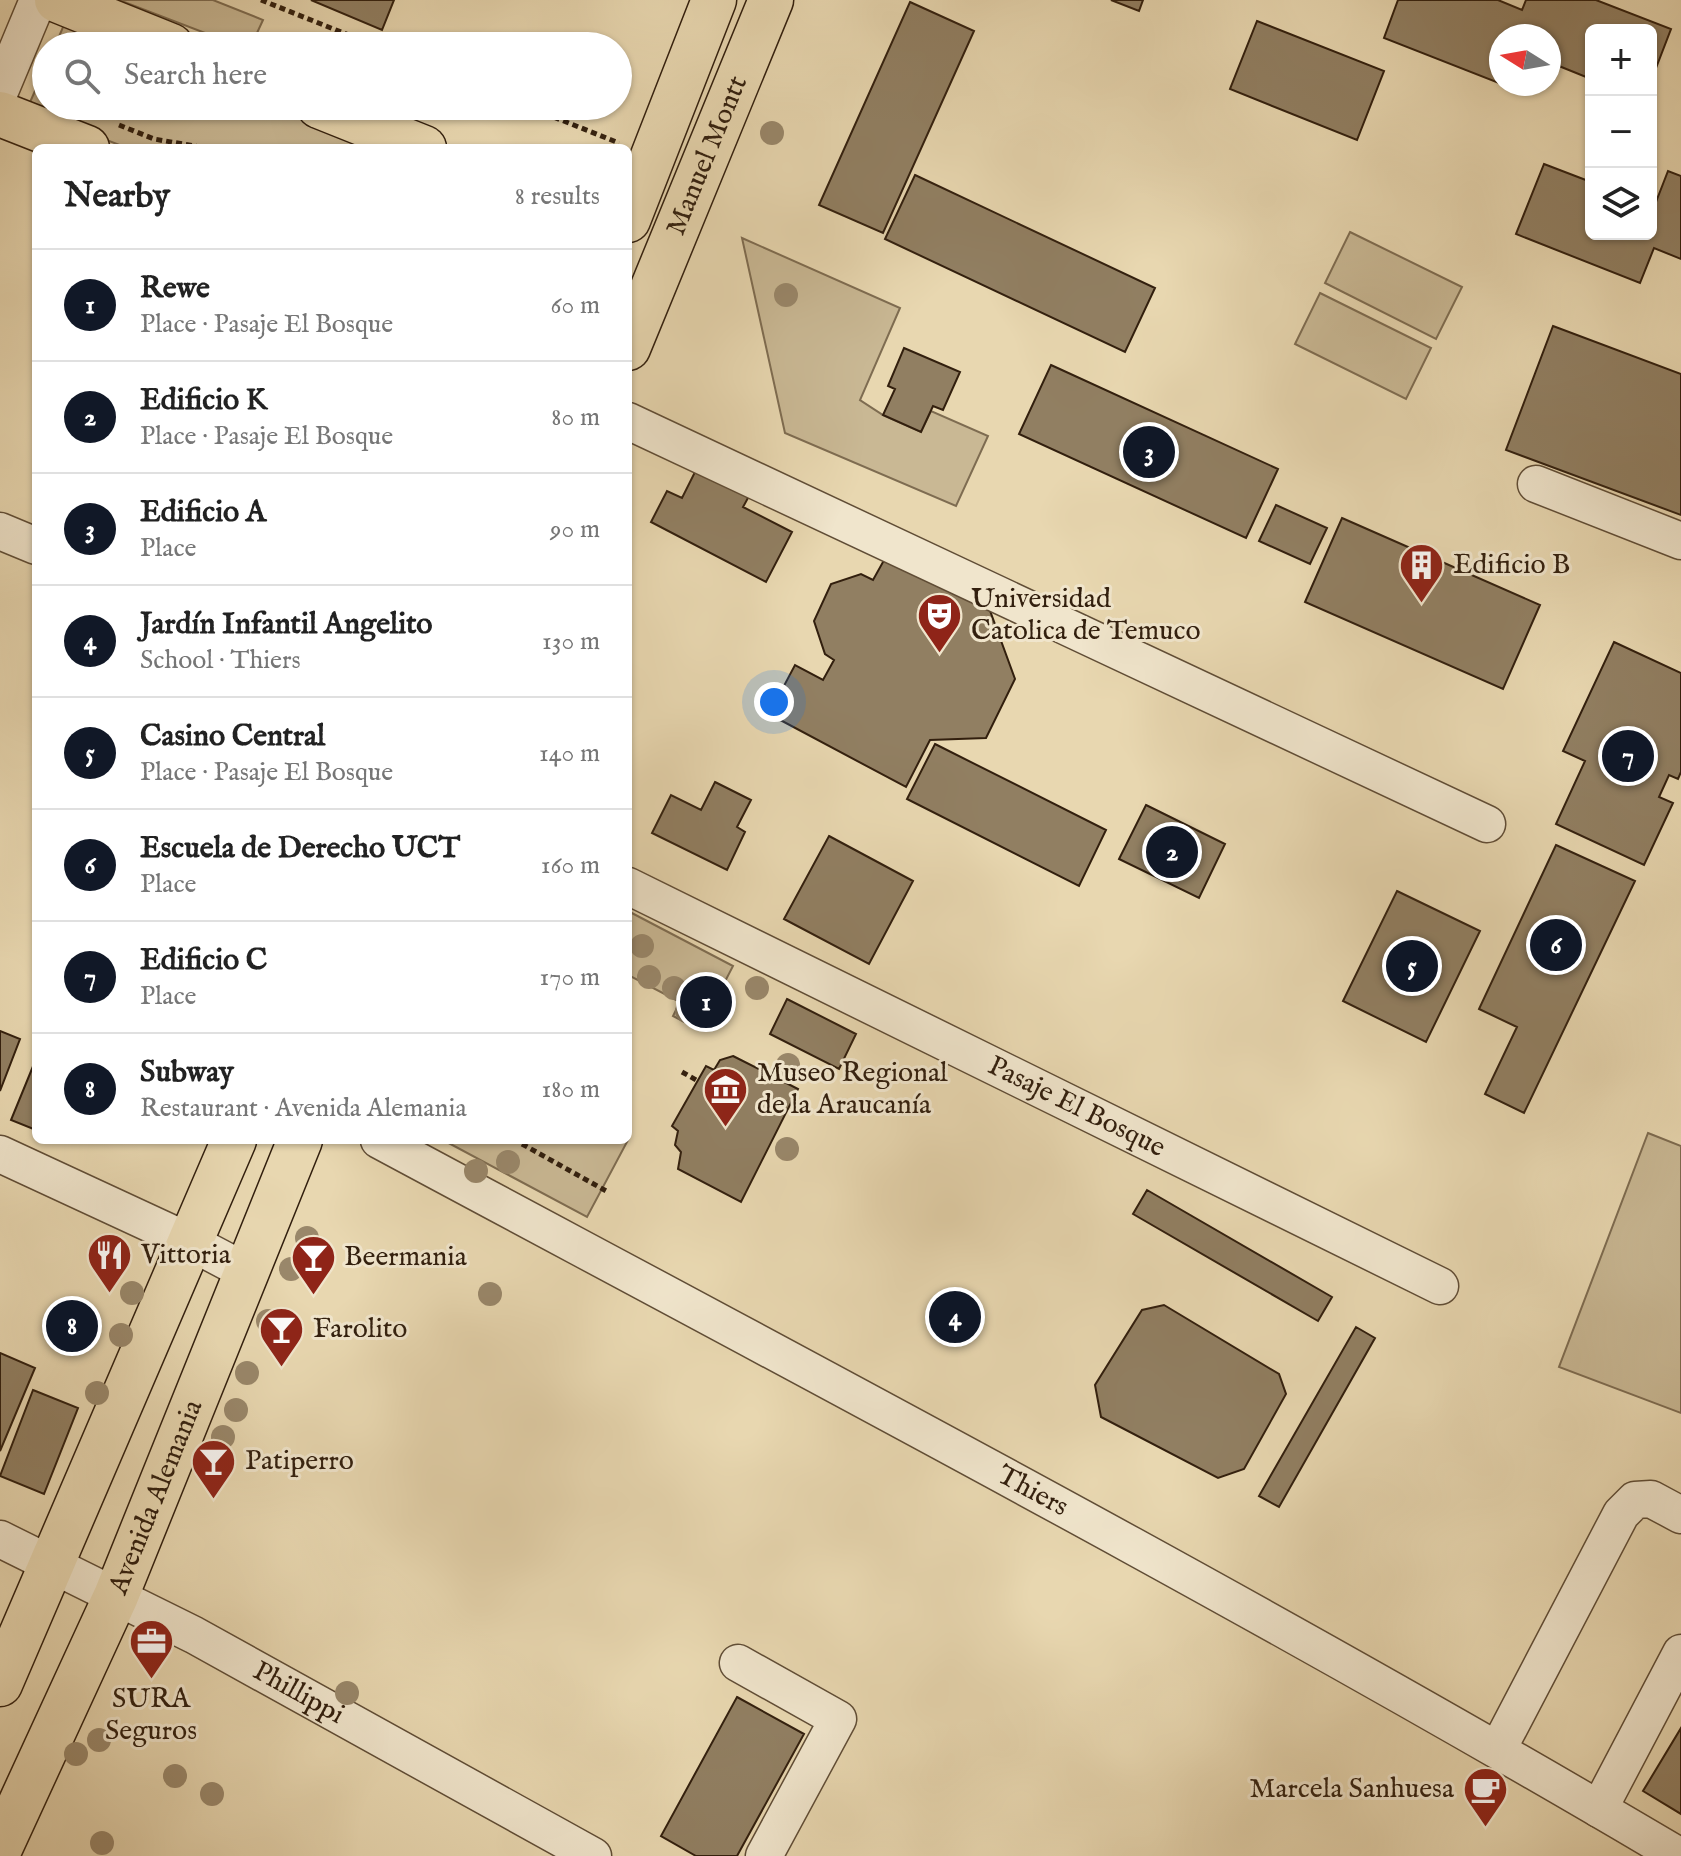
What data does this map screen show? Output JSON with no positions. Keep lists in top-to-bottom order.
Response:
{
  "streets": {
    "main road": ["Manuel Montt", "Avenida Alemania"],
    "street": ["Pasaje El Bosque", "Thiers", "Phillippi"]
  },
  "crossings": [
    ["Avenida Alemania", "Phillippi"]
  ],
  "places": {
    "building": ["Edificio B"],
    "theatre": ["Universidad Catolica de Temuco"],
    "museum": ["Museo Regional de la Araucanía"],
    "restaurant": ["Vittoria"],
    "bar": ["Beermania", "Farolito", "Patiperro"],
    "office": ["SURA Seguros"],
    "cafe": ["Marcela Sanhuesa"]
  },
  "north": "left",
  "page": {
    "map_buttons": ["+", "−"],
    "search": "Search here",
    "heading": ["Nearby", "8 results"],
    "list": [
      {
        "mark": "1",
        "name": "Rewe",
        "note": "Place · Pasaje El Bosque",
        "value": "60 m"
      },
      {
        "mark": "2",
        "name": "Edificio K",
        "note": "Place · Pasaje El Bosque",
        "value": "80 m"
      },
      {
        "mark": "3",
        "name": "Edificio A",
        "note": "Place",
        "value": "90 m"
      },
      {
        "mark": "4",
        "name": "Jardín Infantil Angelito",
        "note": "School · Thiers",
        "value": "130 m"
      },
      {
        "mark": "5",
        "name": "Casino Central",
        "note": "Place · Pasaje El Bosque",
        "value": "140 m"
      },
      {
        "mark": "6",
        "name": "Escuela de Derecho UCT",
        "note": "Place",
        "value": "160 m"
      },
      {
        "mark": "7",
        "name": "Edificio C",
        "note": "Place",
        "value": "170 m"
      },
      {
        "mark": "8",
        "name": "Subway",
        "note": "Restaurant · Avenida Alemania",
        "value": "180 m"
      }
    ],
    "pins": [
      "3",
      "7",
      "2",
      "6",
      "5",
      "1",
      "4",
      "8"
    ]
  }
}
